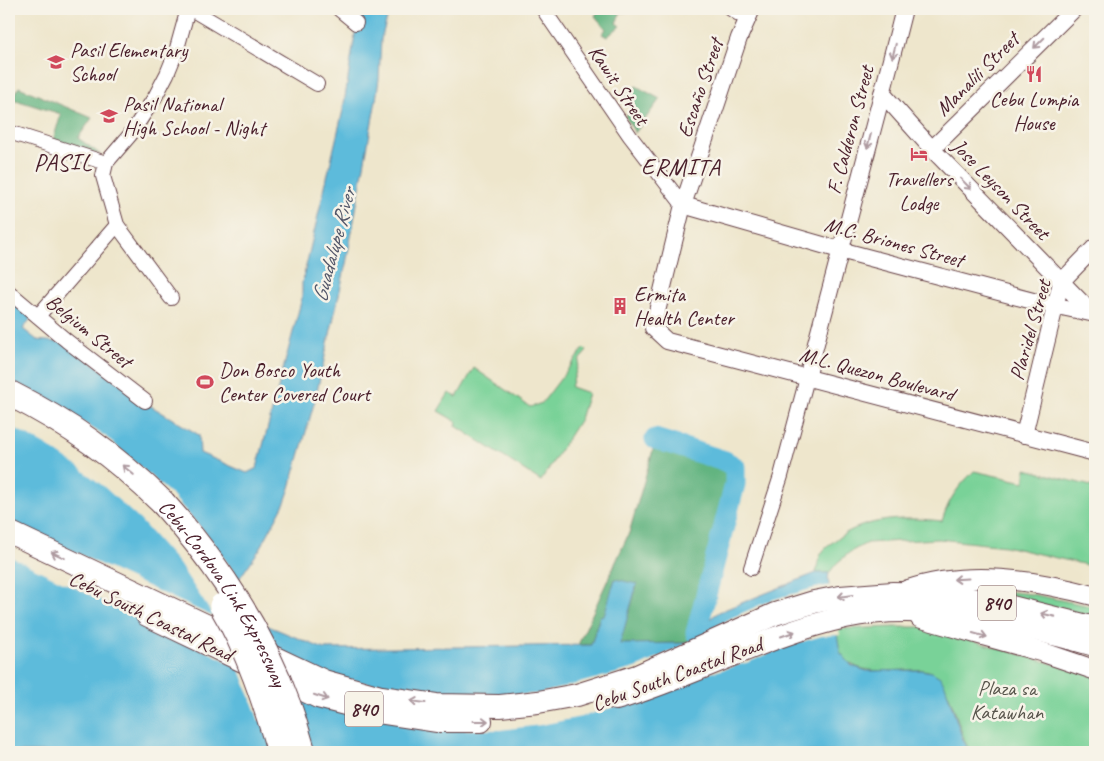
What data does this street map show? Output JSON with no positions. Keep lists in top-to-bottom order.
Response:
{
  "streets": {
    "highway": ["Cebu-Cordova Link Expressway", "840", "Cebu South Coastal Road"],
    "street": [
      "Manalili Street",
      "Kawit Street",
      "Escaño Street",
      "F. Calderon Street",
      "Jose Leyson Street",
      "M.C. Briones Street",
      "Plaridel Street",
      "Belgium Street",
      "M.L. Quezon Boulevard"
    ]
  },
  "crossings": [
    ["Manalili Street", "Jose Leyson Street"],
    ["Kawit Street", "Escaño Street"],
    ["Kawit Street", "M.C. Briones Street"],
    ["Escaño Street", "M.C. Briones Street"],
    ["Escaño Street", "M.L. Quezon Boulevard"],
    ["F. Calderon Street", "Jose Leyson Street"],
    ["F. Calderon Street", "M.C. Briones Street"],
    ["F. Calderon Street", "M.L. Quezon Boulevard"],
    ["Jose Leyson Street", "M.C. Briones Street"],
    ["Jose Leyson Street", "Plaridel Street"],
    ["M.C. Briones Street", "Plaridel Street"],
    ["Plaridel Street", "M.L. Quezon Boulevard"]
  ],
  "one_way": ["Manalili Street", "F. Calderon Street", "Jose Leyson Street"],
  "districts": ["PASIL", "ERMITA"],
  "water": ["Guadalupe River"],
  "parks": ["Plaza sa Katawhan"],
  "places": {
    "school or university": ["Pasil Elementary School", "Pasil National High School - Night"],
    "restaurant": ["Cebu Lumpia House"],
    "hotel": ["Travellers Lodge"],
    "building": ["Ermita Health Center"],
    "sports": ["Don Bosco Youth Center Covered Court"]
  }
}
